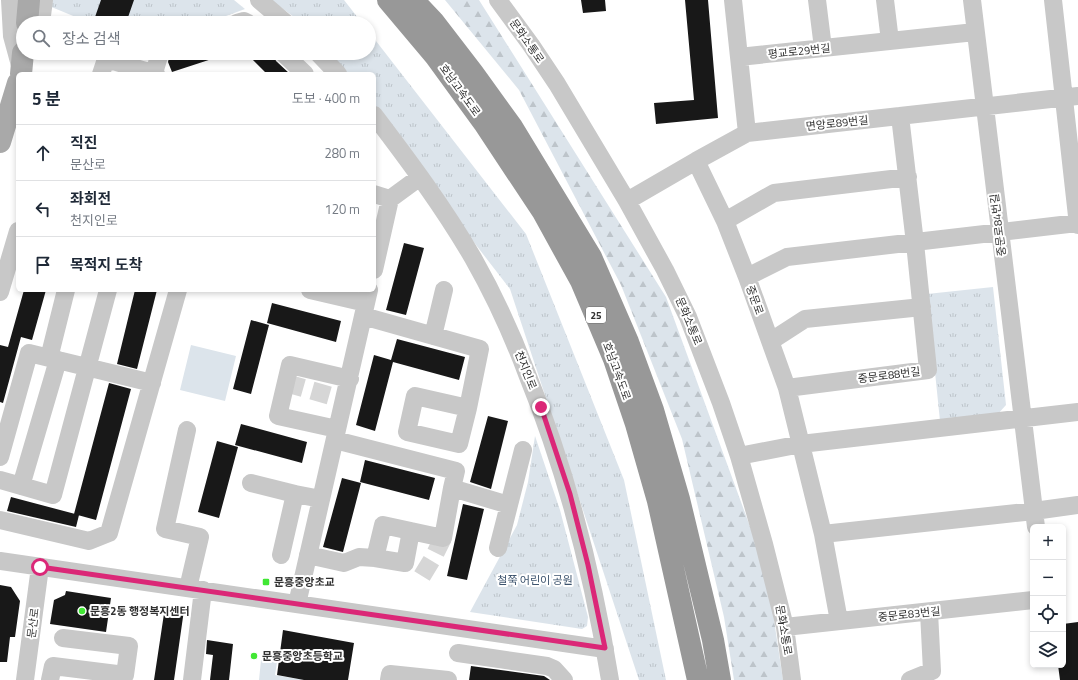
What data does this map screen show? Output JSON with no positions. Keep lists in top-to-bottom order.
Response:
{
  "streets": {
    "highway": ["호남고속도로", "25"],
    "street": [
      "문화소통로",
      "평교로29번길",
      "면앙로89번길",
      "중문로84번길",
      "중문로",
      "천지인로",
      "중문로88번길",
      "중문로83번길",
      "문산로"
    ]
  },
  "crossings": [
    ["문화소통로", "면앙로89번길"],
    ["문화소통로", "중문로83번길"],
    ["면앙로89번길", "중문로84번길"],
    ["면앙로89번길", "중문로"],
    ["면앙로89번길", "중문로88번길"],
    ["중문로", "중문로88번길"],
    ["중문로", "중문로83번길"]
  ],
  "parks": ["철쭉 어린이 공원"],
  "places": {
    "transit": ["문흥중앙초교"],
    "other": ["문흥2동 행정복지센터", "문흥중앙초등학교"]
  },
  "page": {
    "search": "장소 검색",
    "heading": ["5 분", "도보 · 400 m"],
    "list": [
      ["직진", "문산로", "280 m"],
      ["좌회전", "천지인로", "120 m"],
      "목적지 도착"
    ],
    "map_buttons": ["+", "−"]
  }
}
